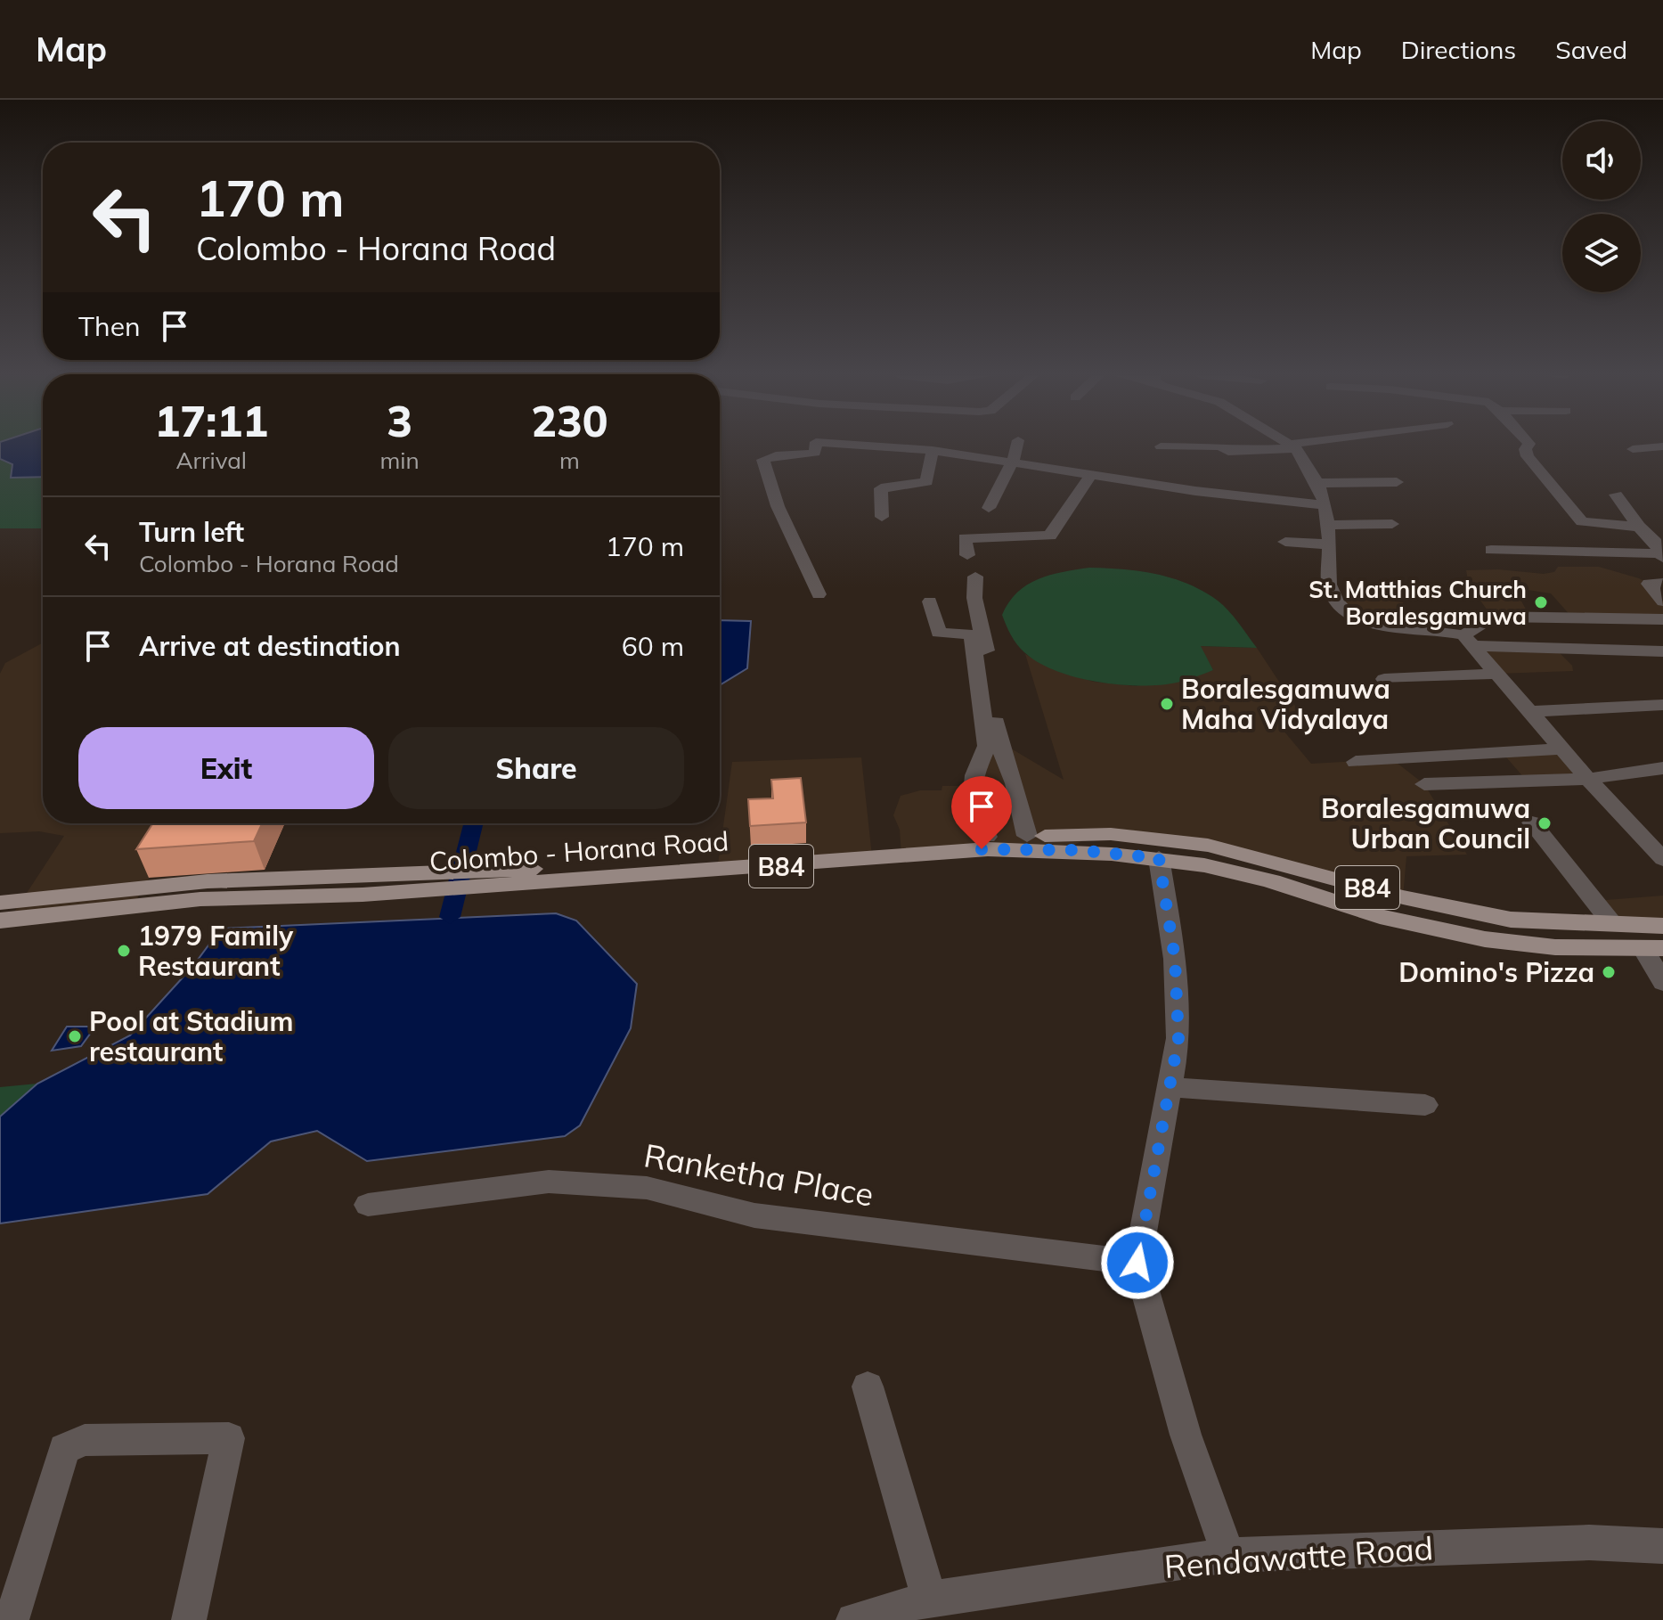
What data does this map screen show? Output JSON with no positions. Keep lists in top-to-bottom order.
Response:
{
  "streets": {
    "main road": ["Colombo - Horana Road", "B84"],
    "street": ["Ranketha Place", "Rendawatte Road"]
  },
  "places": [
    "St. Matthias Church Boralesgamuwa",
    "Boralesgamuwa Maha Vidyalaya",
    "Boralesgamuwa Urban Council",
    "1979 Family Restaurant",
    "Domino's Pizza",
    "Pool at Stadium restaurant"
  ],
  "page": {
    "header": "Map",
    "nav": ["Map", "Directions", "Saved"],
    "turn": ["170 m", "Colombo - Horana Road"],
    "then": "Then",
    "eta": [
      "17:11",
      "Arrival",
      "3",
      "min",
      "230",
      "m"
    ],
    "list": [
      {
        "name": "Turn left",
        "note": "Colombo - Horana Road",
        "value": "170 m"
      },
      {
        "name": "Arrive at destination",
        "value": "60 m"
      }
    ],
    "buttons": ["Exit", "Share"]
  }
}
